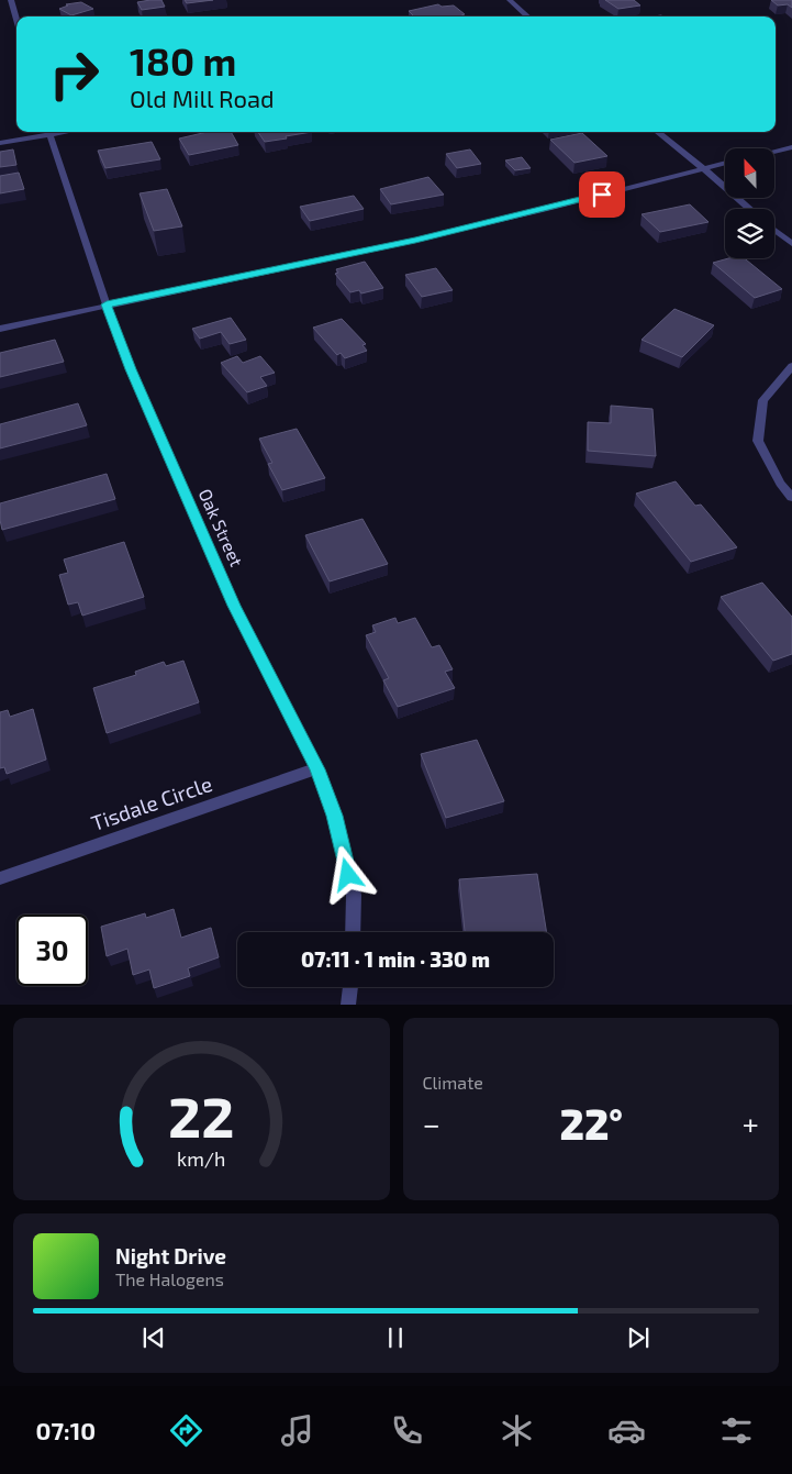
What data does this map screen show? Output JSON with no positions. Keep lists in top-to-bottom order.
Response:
{
  "streets": {
    "street": ["Oak Street", "Tisdale Circle"]
  },
  "crossings": [
    ["Oak Street", "Tisdale Circle"]
  ],
  "north": "top",
  "page": {
    "turn": ["180 m", "Old Mill Road"],
    "limit": "30",
    "trip": "07:11 · 1 min · 330 m",
    "tile": "Climate",
    "heat": ["−", "22°", "+"],
    "song": ["Night Drive", "The Halogens"],
    "tabs": "07:10",
    "gauge": ["22", "km/h"]
  }
}
